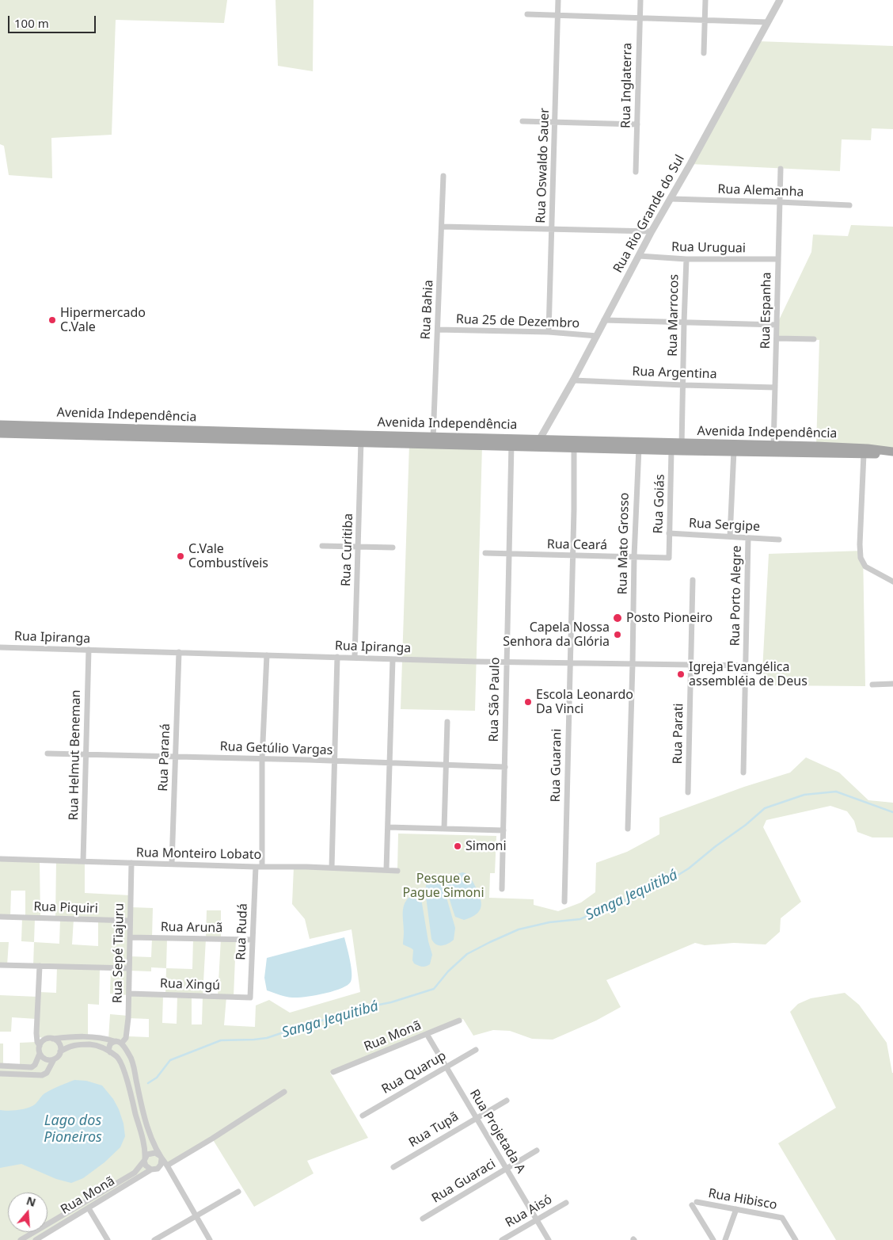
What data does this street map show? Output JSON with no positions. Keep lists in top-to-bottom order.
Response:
{
  "streets": {
    "main road": ["Avenida Independência"],
    "street": [
      "Rua Inglaterra",
      "Rua Oswaldo Sauer",
      "Rua Alemanha",
      "Rua Rio Grande do Sul",
      "Rua Uruguai",
      "Rua Bahia",
      "Rua Espanha",
      "Rua Marrocos",
      "Rua 25 de Dezembro",
      "Rua Argentina",
      "Rua Goiás",
      "Rua Sergipe",
      "Rua Mato Grosso",
      "Rua Ceará",
      "Rua Curitiba",
      "Rua Porto Alegre",
      "Rua Ipiranga",
      "Rua São Paulo",
      "Rua Parati",
      "Rua Getúlio Vargas",
      "Rua Helmut Beneman",
      "Rua Paraná",
      "Rua Guarani",
      "Rua Monteiro Lobato",
      "Rua Piquiri",
      "Rua Arunã",
      "Rua Rudá",
      "Rua Sepé Tiajuru",
      "Rua Xingú",
      "Rua Monã",
      "Rua Quarup",
      "Rua Tupã",
      "Rua Projetada A",
      "Rua Guaraci",
      "Rua Hibisco",
      "Rua Aisó"
    ]
  },
  "crossings": [
    ["Rua Oswaldo Sauer", "Rua 25 de Dezembro"],
    ["Rua Alemanha", "Rua Rio Grande do Sul"],
    ["Rua Alemanha", "Rua Espanha"],
    ["Rua Rio Grande do Sul", "Rua Uruguai"],
    ["Rua Rio Grande do Sul", "Rua 25 de Dezembro"],
    ["Rua Rio Grande do Sul", "Rua Argentina"],
    ["Rua Rio Grande do Sul", "Avenida Independência"],
    ["Rua Uruguai", "Rua Espanha"],
    ["Rua Uruguai", "Rua Marrocos"],
    ["Rua Bahia", "Rua 25 de Dezembro"],
    ["Rua Bahia", "Avenida Independência"],
    ["Rua Espanha", "Rua Argentina"],
    ["Rua Espanha", "Avenida Independência"],
    ["Rua Marrocos", "Rua Argentina"],
    ["Rua Marrocos", "Avenida Independência"],
    ["Avenida Independência", "Rua Goiás"],
    ["Avenida Independência", "Rua Mato Grosso"],
    ["Avenida Independência", "Rua Curitiba"],
    ["Avenida Independência", "Rua São Paulo"],
    ["Avenida Independência", "Rua Guarani"],
    ["Rua Goiás", "Rua Sergipe"],
    ["Rua Goiás", "Rua Ceará"],
    ["Rua Sergipe", "Rua Porto Alegre"],
    ["Rua Mato Grosso", "Rua Ceará"],
    ["Rua Mato Grosso", "Rua Ipiranga"],
    ["Rua Ceará", "Rua São Paulo"],
    ["Rua Ceará", "Rua Guarani"],
    ["Rua Curitiba", "Rua Ipiranga"],
    ["Rua Porto Alegre", "Rua Ipiranga"],
    ["Rua Ipiranga", "Rua São Paulo"],
    ["Rua Ipiranga", "Rua Parati"],
    ["Rua Ipiranga", "Rua Helmut Beneman"],
    ["Rua Ipiranga", "Rua Paraná"],
    ["Rua Ipiranga", "Rua Guarani"],
    ["Rua São Paulo", "Rua Getúlio Vargas"],
    ["Rua Getúlio Vargas", "Rua Helmut Beneman"],
    ["Rua Getúlio Vargas", "Rua Paraná"],
    ["Rua Helmut Beneman", "Rua Monteiro Lobato"],
    ["Rua Paraná", "Rua Monteiro Lobato"],
    ["Rua Monteiro Lobato", "Rua Rudá"],
    ["Rua Monteiro Lobato", "Rua Sepé Tiajuru"],
    ["Rua Piquiri", "Rua Sepé Tiajuru"],
    ["Rua Arunã", "Rua Rudá"],
    ["Rua Arunã", "Rua Sepé Tiajuru"],
    ["Rua Rudá", "Rua Xingú"],
    ["Rua Sepé Tiajuru", "Rua Xingú"],
    ["Rua Monã", "Rua Projetada A"],
    ["Rua Quarup", "Rua Projetada A"],
    ["Rua Tupã", "Rua Projetada A"],
    ["Rua Projetada A", "Rua Guaraci"],
    ["Rua Projetada A", "Rua Aisó"]
  ],
  "water": ["Sanga Jequitibá", "Lago dos Pioneiros"],
  "parks": ["Pesque e Pague Simoni"],
  "places": [
    "Hipermercado C.Vale",
    "C.Vale Combustíveis",
    "Posto Pioneiro",
    "Capela Nossa Senhora da Glória",
    "Igreja Evangélica assembléia de Deus",
    "Escola Leonardo Da Vinci",
    "Simoni"
  ],
  "scale_bar": "100 m",
  "north": "top"
}
